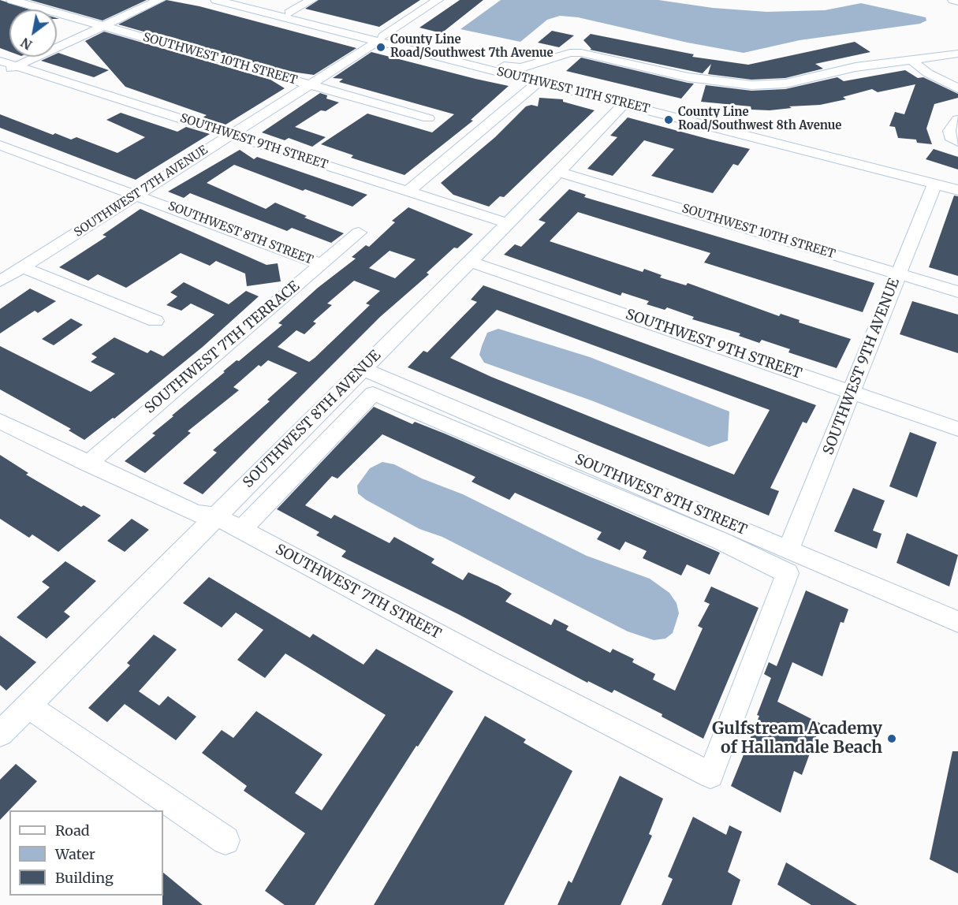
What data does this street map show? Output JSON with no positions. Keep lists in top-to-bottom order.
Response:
{
  "streets": {
    "street": [
      "SOUTHWEST 10TH STREET",
      "SOUTHWEST 11TH STREET",
      "SOUTHWEST 9TH STREET",
      "SOUTHWEST 7TH AVENUE",
      "SOUTHWEST 8TH STREET",
      "SOUTHWEST 7TH TERRACE",
      "SOUTHWEST 9TH AVENUE",
      "SOUTHWEST 8TH AVENUE",
      "SOUTHWEST 7TH STREET"
    ]
  },
  "crossings": [
    ["SOUTHWEST 10TH STREET", "SOUTHWEST 7TH AVENUE"],
    ["SOUTHWEST 10TH STREET", "SOUTHWEST 9TH AVENUE"],
    ["SOUTHWEST 10TH STREET", "SOUTHWEST 8TH AVENUE"],
    ["SOUTHWEST 11TH STREET", "SOUTHWEST 7TH AVENUE"],
    ["SOUTHWEST 11TH STREET", "SOUTHWEST 9TH AVENUE"],
    ["SOUTHWEST 11TH STREET", "SOUTHWEST 8TH AVENUE"],
    ["SOUTHWEST 9TH STREET", "SOUTHWEST 7TH AVENUE"],
    ["SOUTHWEST 9TH STREET", "SOUTHWEST 9TH AVENUE"],
    ["SOUTHWEST 9TH STREET", "SOUTHWEST 8TH AVENUE"],
    ["SOUTHWEST 7TH AVENUE", "SOUTHWEST 8TH STREET"],
    ["SOUTHWEST 8TH STREET", "SOUTHWEST 7TH TERRACE"],
    ["SOUTHWEST 8TH STREET", "SOUTHWEST 9TH AVENUE"],
    ["SOUTHWEST 8TH STREET", "SOUTHWEST 8TH AVENUE"],
    ["SOUTHWEST 7TH TERRACE", "SOUTHWEST 7TH STREET"],
    ["SOUTHWEST 9TH AVENUE", "SOUTHWEST 7TH STREET"],
    ["SOUTHWEST 8TH AVENUE", "SOUTHWEST 7TH STREET"]
  ],
  "places": ["County Line Road/Southwest 7th Avenue", "County Line Road/Southwest 8th Avenue", "Gulfstream Academy of Hallandale Beach"],
  "legend": ["Road", "Water", "Building"],
  "north": "bottom left"
}
